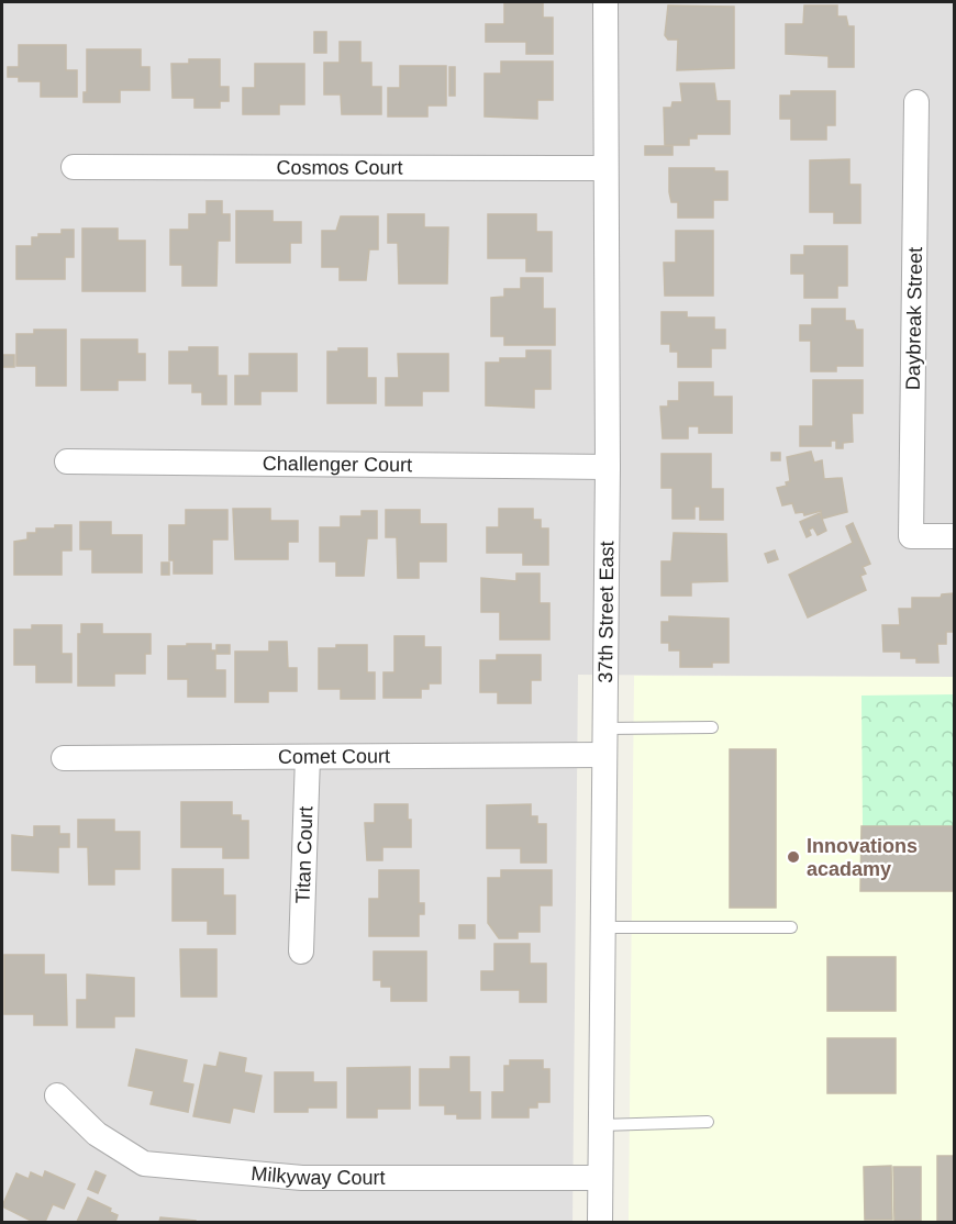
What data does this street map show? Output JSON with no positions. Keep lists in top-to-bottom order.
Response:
{
  "streets": {
    "street": [
      "Cosmos Court",
      "Daybreak Street",
      "Challenger Court",
      "37th Street East",
      "Comet Court",
      "Titan Court",
      "Milkyway Court"
    ]
  },
  "crossings": [
    ["Cosmos Court", "37th Street East"],
    ["Challenger Court", "37th Street East"],
    ["37th Street East", "Comet Court"],
    ["37th Street East", "Milkyway Court"],
    ["Comet Court", "Titan Court"]
  ],
  "places": ["Innovations acadamy"]
}
